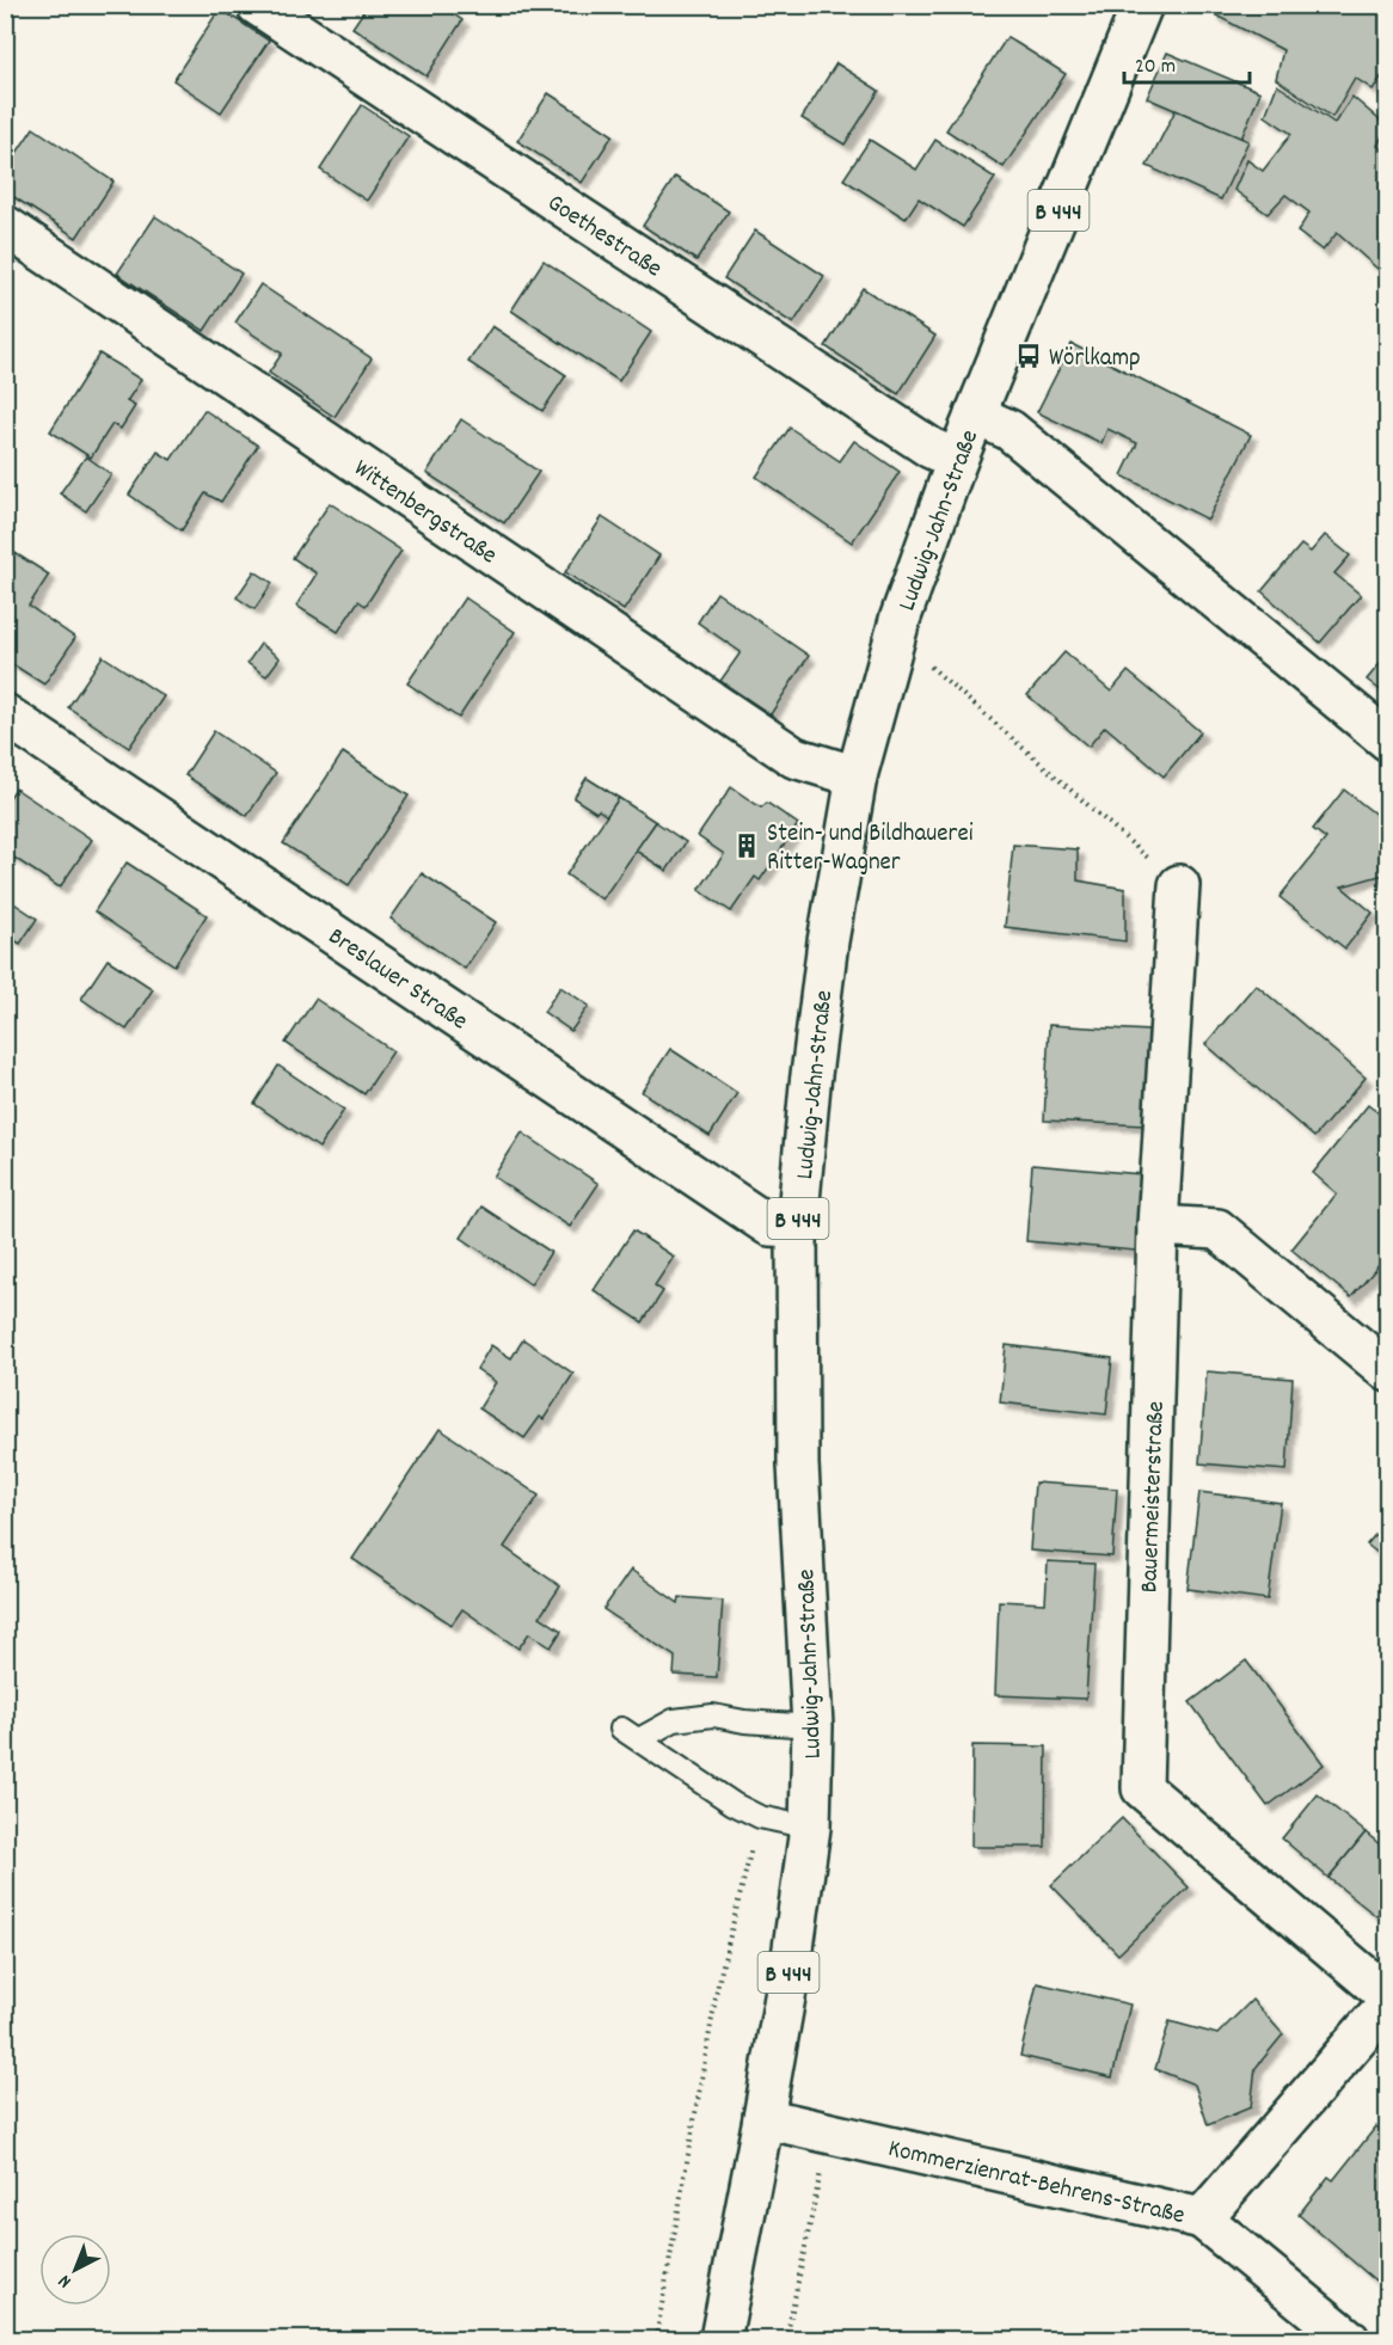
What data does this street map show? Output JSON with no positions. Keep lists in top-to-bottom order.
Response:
{
  "streets": {
    "street": [
      "B 444",
      "Goethestraße",
      "Wittenbergstraße",
      "Ludwig-Jahn-Straße",
      "Breslauer Straße",
      "Bauermeisterstraße",
      "Kommerzienrat-Behrens-Straße"
    ]
  },
  "crossings": [
    ["Goethestraße", "Ludwig-Jahn-Straße"],
    ["Wittenbergstraße", "Ludwig-Jahn-Straße"],
    ["Ludwig-Jahn-Straße", "Breslauer Straße"],
    ["Ludwig-Jahn-Straße", "Kommerzienrat-Behrens-Straße"]
  ],
  "places": {
    "bus stop": ["Wörlkamp"],
    "building": ["Stein- und Bildhauerei Ritter-Wagner"]
  },
  "scale_bar": "20 m",
  "north": "bottom left"
}
